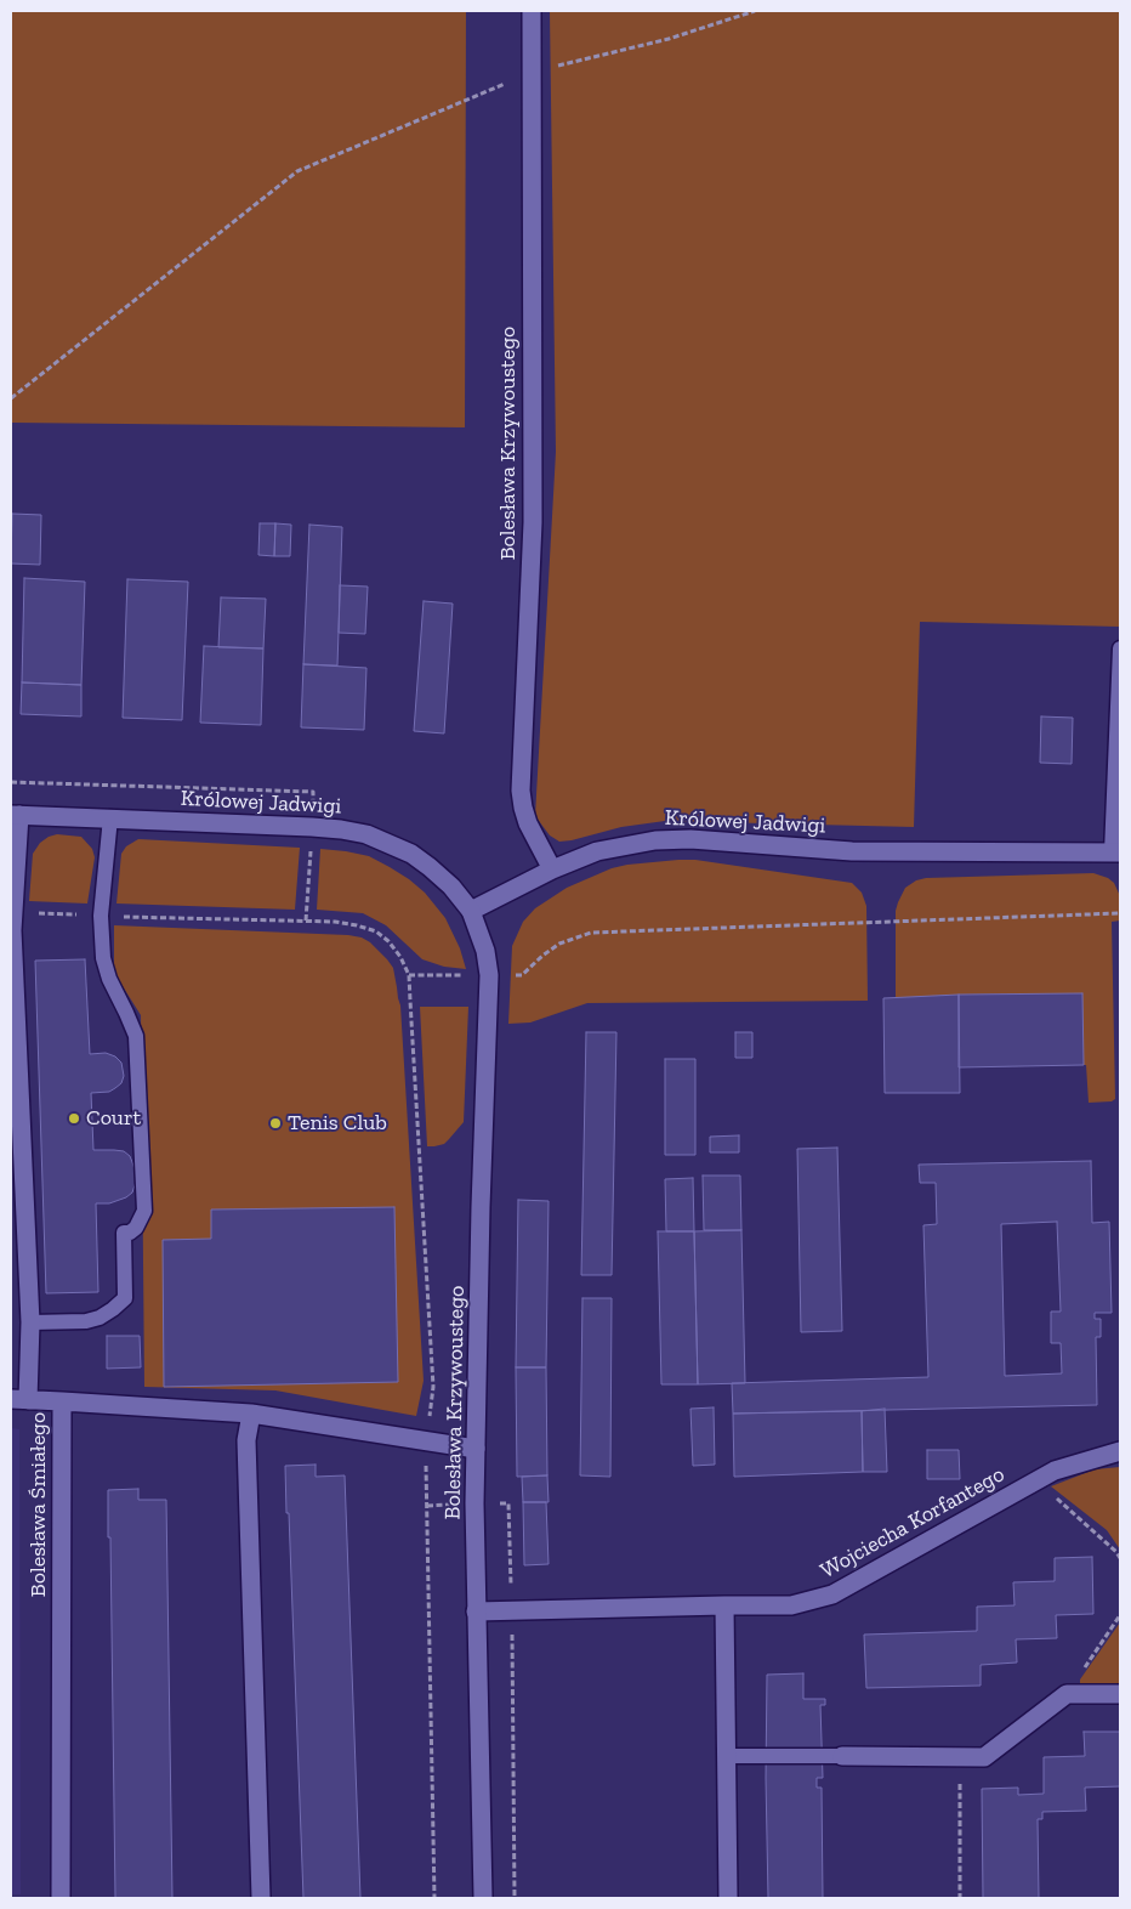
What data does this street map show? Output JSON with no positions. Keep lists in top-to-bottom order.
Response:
{
  "streets": {
    "street": [
      "Bolesława Krzywoustego",
      "Królowej Jadwigi",
      "Bolesława Śmiałego",
      "Wojciecha Korfantego"
    ]
  },
  "crossings": [
    ["Bolesława Krzywoustego", "Królowej Jadwigi"],
    ["Bolesława Krzywoustego", "Wojciecha Korfantego"],
    ["Królowej Jadwigi", "Bolesława Śmiałego"]
  ],
  "places": ["Court", "Tenis Club"]
}
